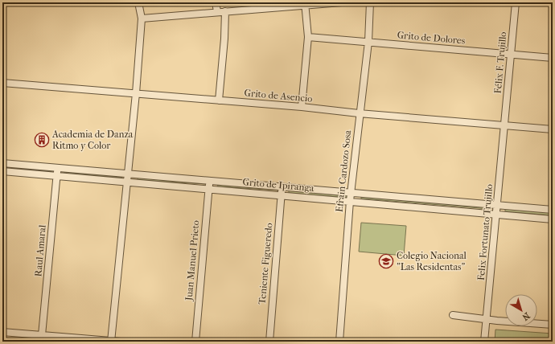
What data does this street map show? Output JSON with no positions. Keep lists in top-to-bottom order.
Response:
{
  "streets": {
    "street": [
      "Grito de Dolores",
      "Félix F. Trujillo",
      "Grito de Asencio",
      "Efrain Cardozo Sosa",
      "Grito de Ipiranga",
      "Felix Fortunato Trujillo",
      "Raul Amaral",
      "Juan Manuel Prieto",
      "Teniente Figueredo"
    ]
  },
  "crossings": [
    ["Grito de Dolores", "Félix F. Trujillo"],
    ["Grito de Dolores", "Efrain Cardozo Sosa"],
    ["Félix F. Trujillo", "Grito de Asencio"],
    ["Félix F. Trujillo", "Felix Fortunato Trujillo"],
    ["Grito de Asencio", "Efrain Cardozo Sosa"],
    ["Grito de Asencio", "Felix Fortunato Trujillo"],
    ["Efrain Cardozo Sosa", "Grito de Ipiranga"],
    ["Grito de Ipiranga", "Felix Fortunato Trujillo"],
    ["Grito de Ipiranga", "Raul Amaral"],
    ["Grito de Ipiranga", "Juan Manuel Prieto"],
    ["Grito de Ipiranga", "Teniente Figueredo"]
  ],
  "places": {
    "building": ["Academia de Danza Ritmo y Color"],
    "school or university": ["Colegio Nacional \"Las Residentas\""]
  },
  "north": "bottom right"
}
